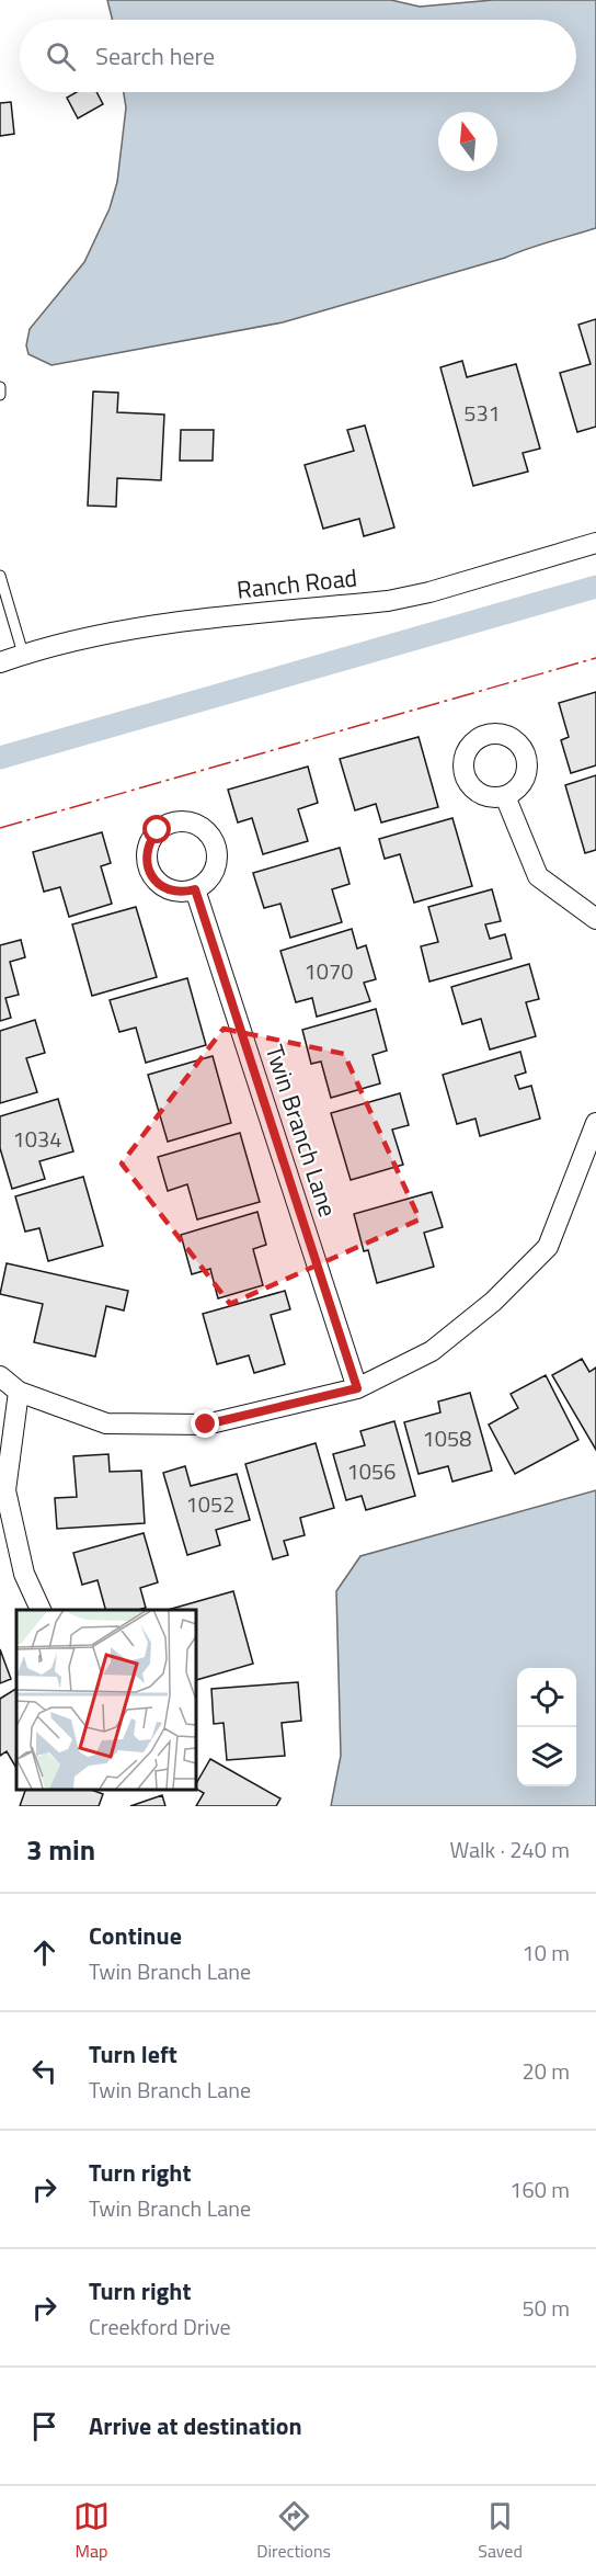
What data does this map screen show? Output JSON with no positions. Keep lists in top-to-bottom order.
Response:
{
  "streets": {
    "street": ["Ranch Road", "Twin Branch Lane"]
  },
  "house_numbers": [
    "531",
    "1070",
    "1034",
    "1058",
    "1056",
    "1052"
  ],
  "north": "top",
  "page": {
    "search": "Search here",
    "heading": ["3 min", "Walk · 240 m"],
    "list": [
      ["Continue", "Twin Branch Lane", "10 m"],
      ["Turn left", "Twin Branch Lane", "20 m"],
      ["Turn right", "Twin Branch Lane", "160 m"],
      ["Turn right", "Creekford Drive", "50 m"],
      "Arrive at destination"
    ],
    "nav": ["Map", "Directions", "Saved"]
  }
}
